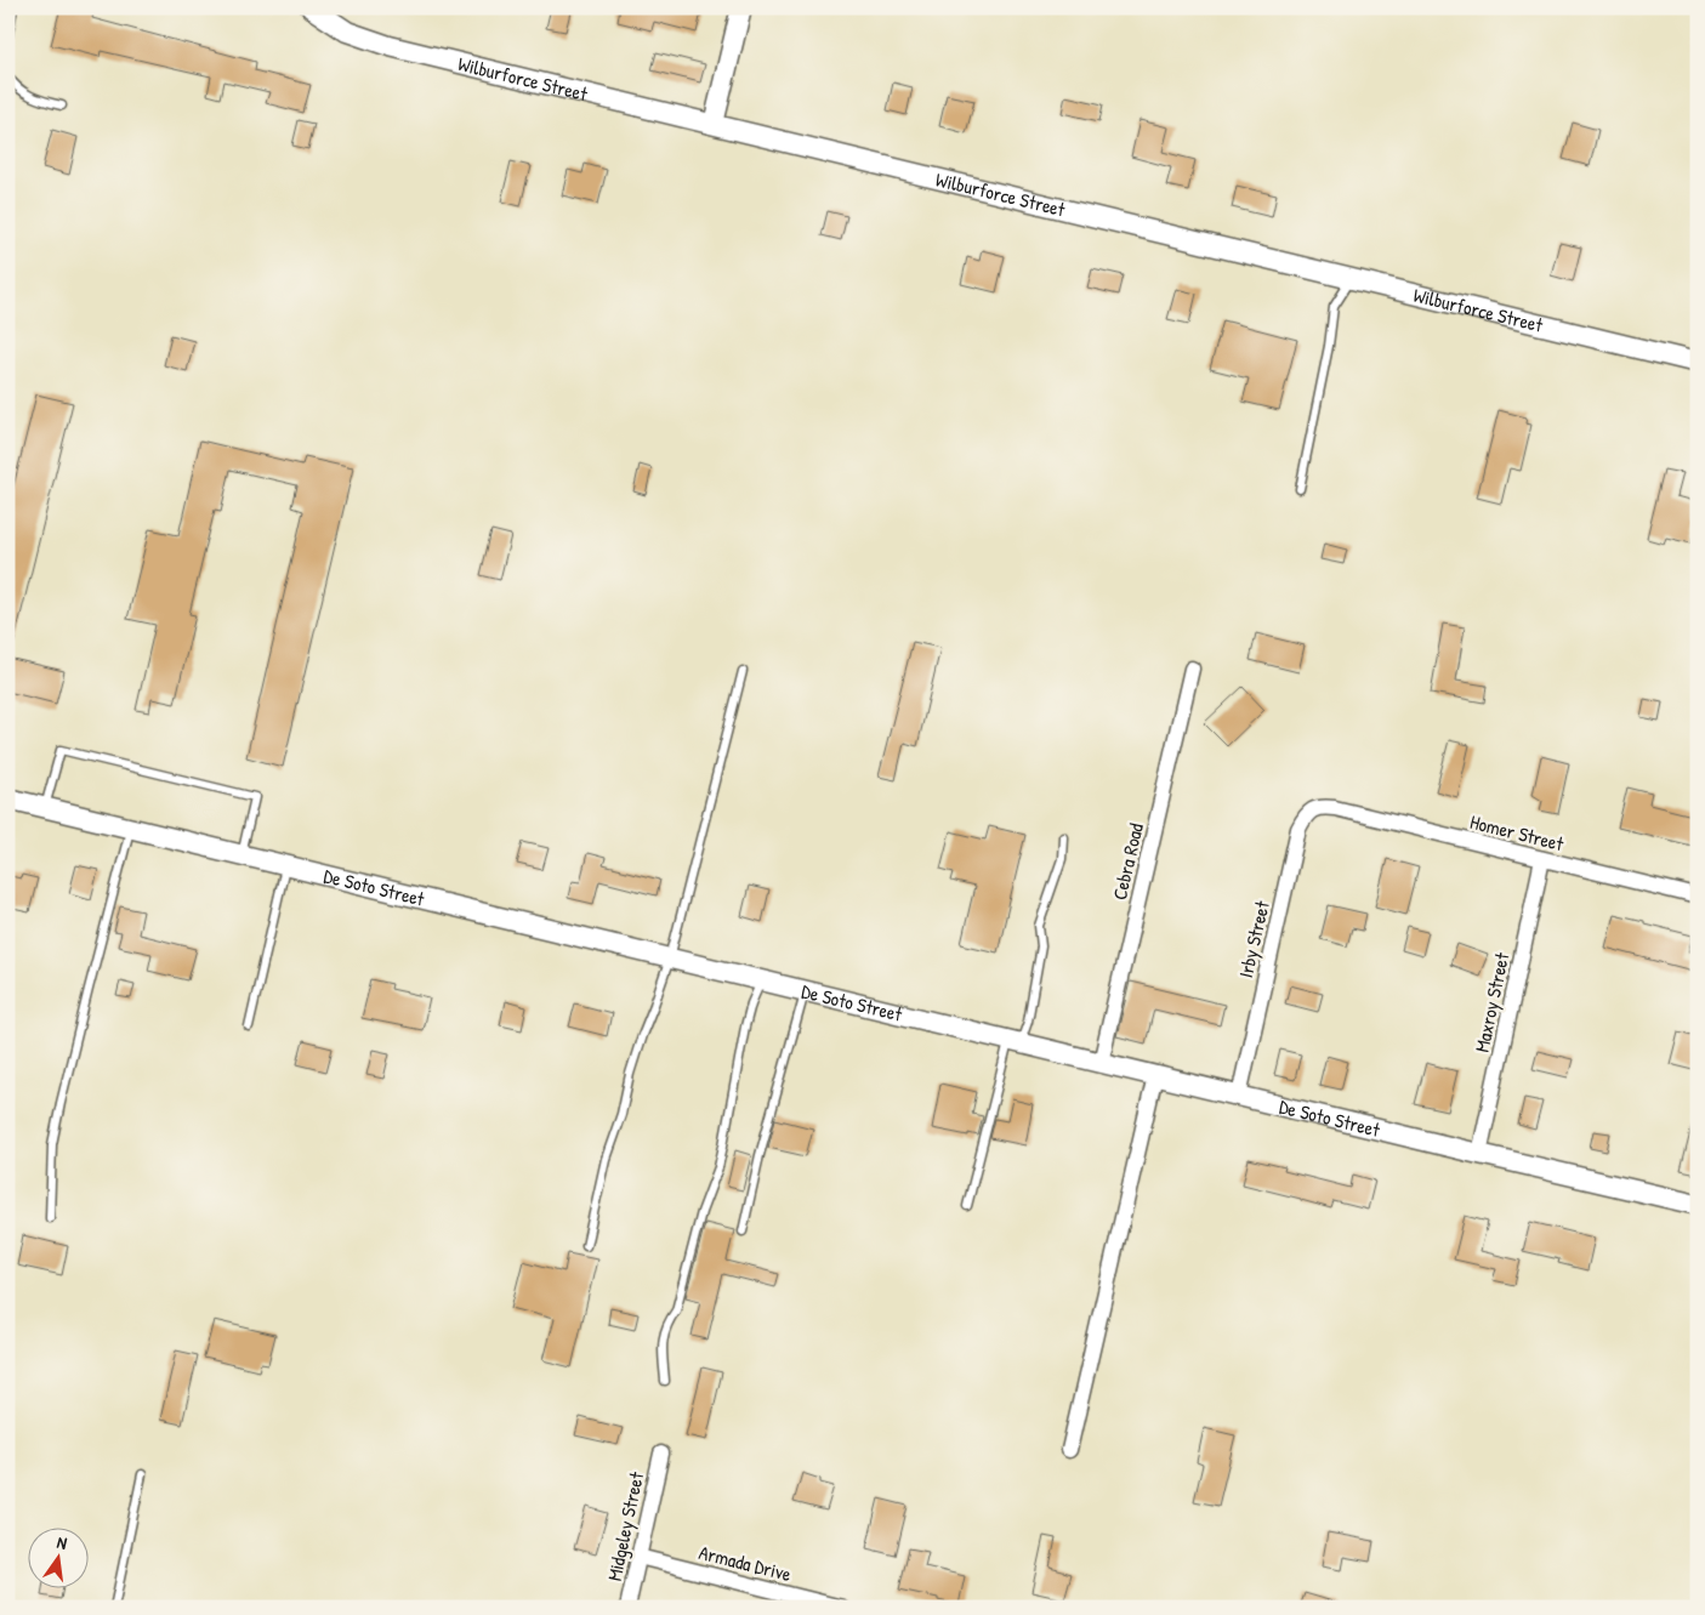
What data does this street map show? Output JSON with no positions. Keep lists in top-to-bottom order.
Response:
{
  "streets": {
    "street": [
      "Wilburforce Street",
      "Homer Street",
      "Cebra Road",
      "De Soto Street",
      "Irby Street",
      "Maxroy Street",
      "Midgeley Street",
      "Armada Drive"
    ]
  },
  "crossings": [
    ["Homer Street", "Irby Street"],
    ["Homer Street", "Maxroy Street"],
    ["Cebra Road", "De Soto Street"],
    ["De Soto Street", "Irby Street"],
    ["De Soto Street", "Maxroy Street"],
    ["Midgeley Street", "Armada Drive"]
  ],
  "north": "top"
}
